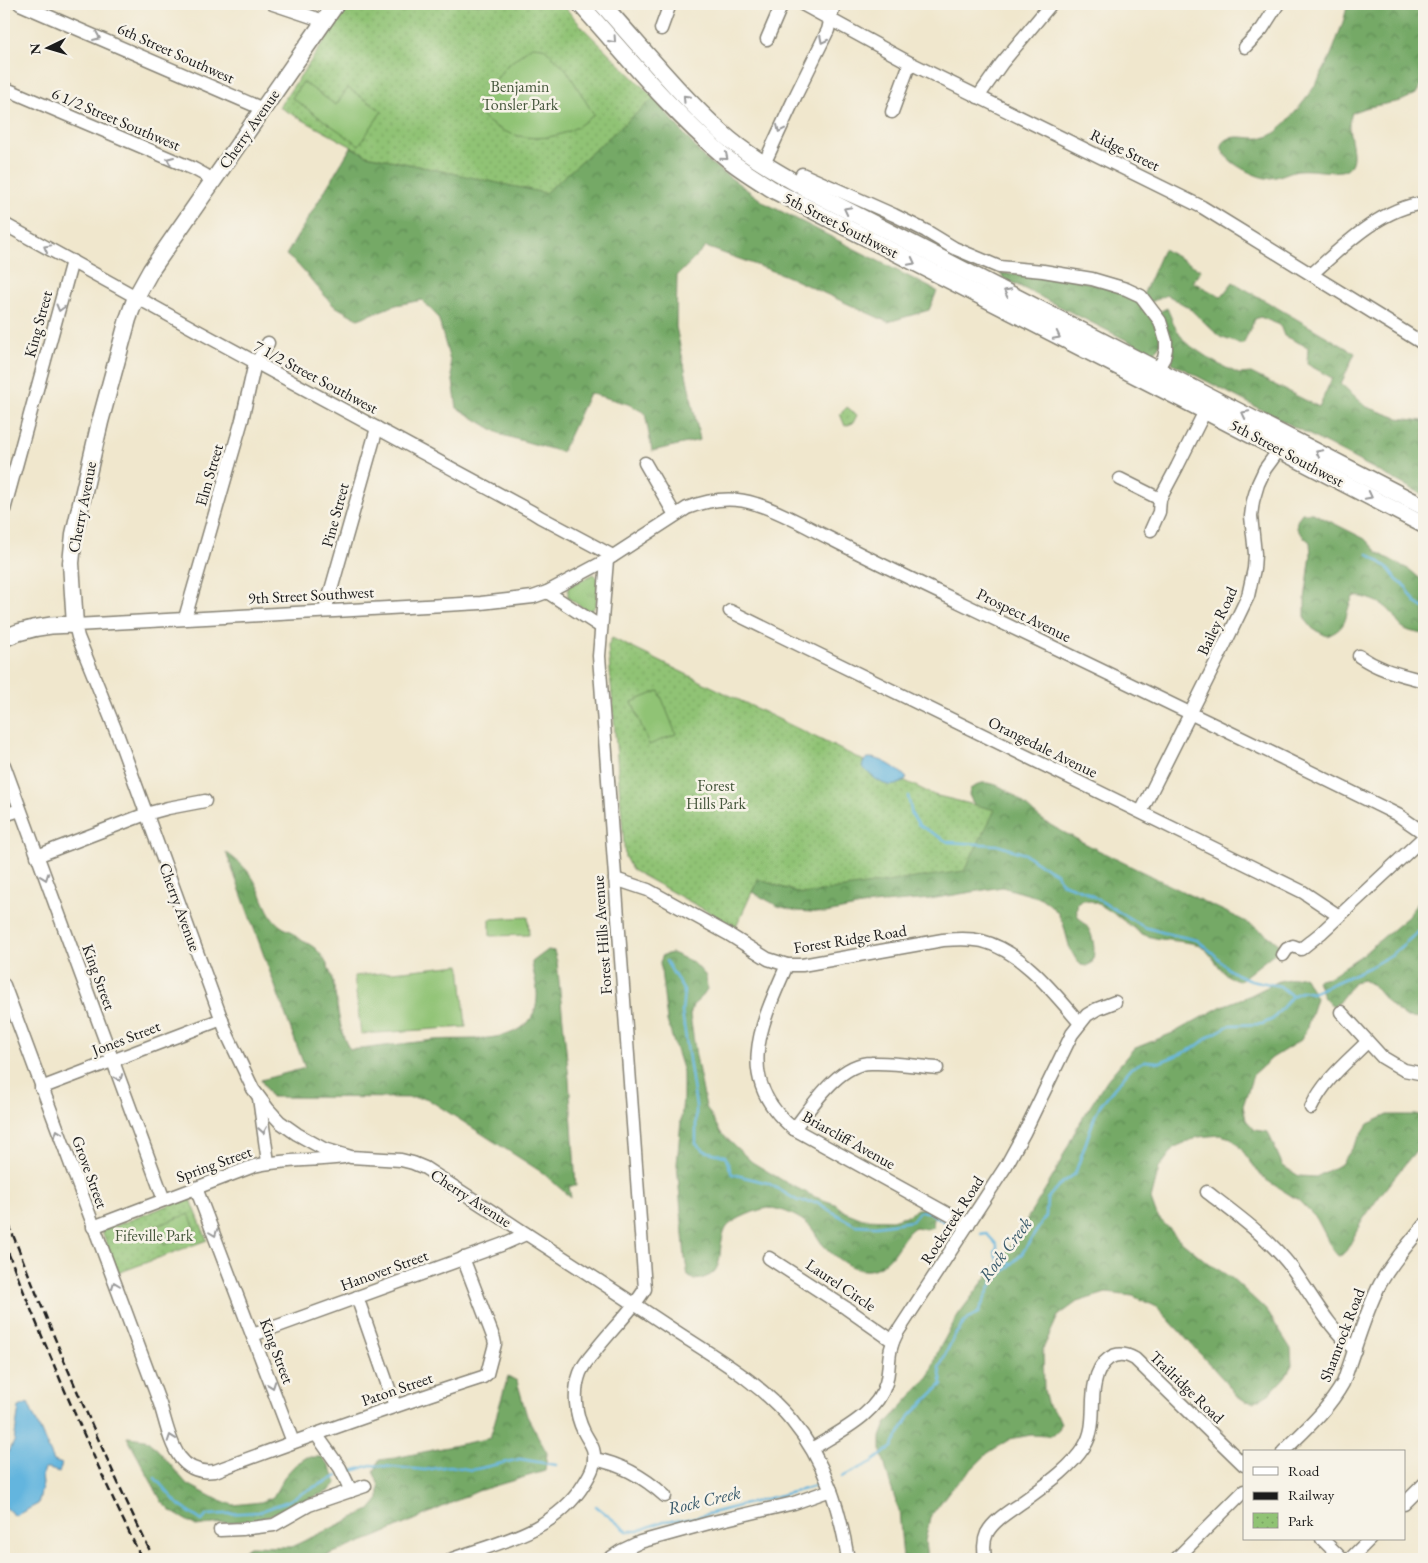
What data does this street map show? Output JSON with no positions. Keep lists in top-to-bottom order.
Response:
{
  "streets": {
    "main road": ["Cherry Avenue", "5th Street Southwest"],
    "street": [
      "6th Street Southwest",
      "6 1/2 Street Southwest",
      "Ridge Street",
      "King Street",
      "7 1/2 Street Southwest",
      "Elm Street",
      "Pine Street",
      "9th Street Southwest",
      "Prospect Avenue",
      "Bailey Road",
      "Orangedale Avenue",
      "Forest Hills Avenue",
      "Forest Ridge Road",
      "Jones Street",
      "Briarcliff Avenue",
      "Spring Street",
      "Grove Street",
      "Rockcreek Road",
      "Hanover Street",
      "Laurel Circle",
      "Shamrock Road",
      "Trailridge Road",
      "Paton Street"
    ]
  },
  "crossings": [
    ["6th Street Southwest", "Cherry Avenue"],
    ["6 1/2 Street Southwest", "Cherry Avenue"],
    ["Cherry Avenue", "7 1/2 Street Southwest"],
    ["Cherry Avenue", "9th Street Southwest"],
    ["Cherry Avenue", "Forest Hills Avenue"],
    ["Cherry Avenue", "Jones Street"],
    ["Cherry Avenue", "Spring Street"],
    ["Cherry Avenue", "Rockcreek Road"],
    ["Cherry Avenue", "Hanover Street"],
    ["5th Street Southwest", "Bailey Road"],
    ["King Street", "7 1/2 Street Southwest"],
    ["King Street", "Jones Street"],
    ["King Street", "Spring Street"],
    ["King Street", "Hanover Street"],
    ["King Street", "Paton Street"],
    ["7 1/2 Street Southwest", "Elm Street"],
    ["7 1/2 Street Southwest", "Pine Street"],
    ["7 1/2 Street Southwest", "9th Street Southwest"],
    ["7 1/2 Street Southwest", "Prospect Avenue"],
    ["7 1/2 Street Southwest", "Forest Hills Avenue"],
    ["Elm Street", "9th Street Southwest"],
    ["Pine Street", "9th Street Southwest"],
    ["9th Street Southwest", "Prospect Avenue"],
    ["9th Street Southwest", "Forest Hills Avenue"],
    ["Prospect Avenue", "Bailey Road"],
    ["Prospect Avenue", "Forest Hills Avenue"],
    ["Bailey Road", "Orangedale Avenue"],
    ["Forest Hills Avenue", "Forest Ridge Road"],
    ["Forest Ridge Road", "Briarcliff Avenue"],
    ["Forest Ridge Road", "Rockcreek Road"],
    ["Jones Street", "Grove Street"],
    ["Briarcliff Avenue", "Rockcreek Road"],
    ["Spring Street", "Grove Street"],
    ["Grove Street", "Paton Street"],
    ["Rockcreek Road", "Laurel Circle"],
    ["Hanover Street", "Paton Street"]
  ],
  "one_way": [
    "6th Street Southwest",
    "6 1/2 Street Southwest",
    "King Street",
    "Grove Street"
  ],
  "water": ["Rock Creek"],
  "parks": ["Benjamin Tonsler Park", "Forest Hills Park", "Fifeville Park"],
  "legend": ["Road", "Railway", "Park"],
  "north": "left"
}
